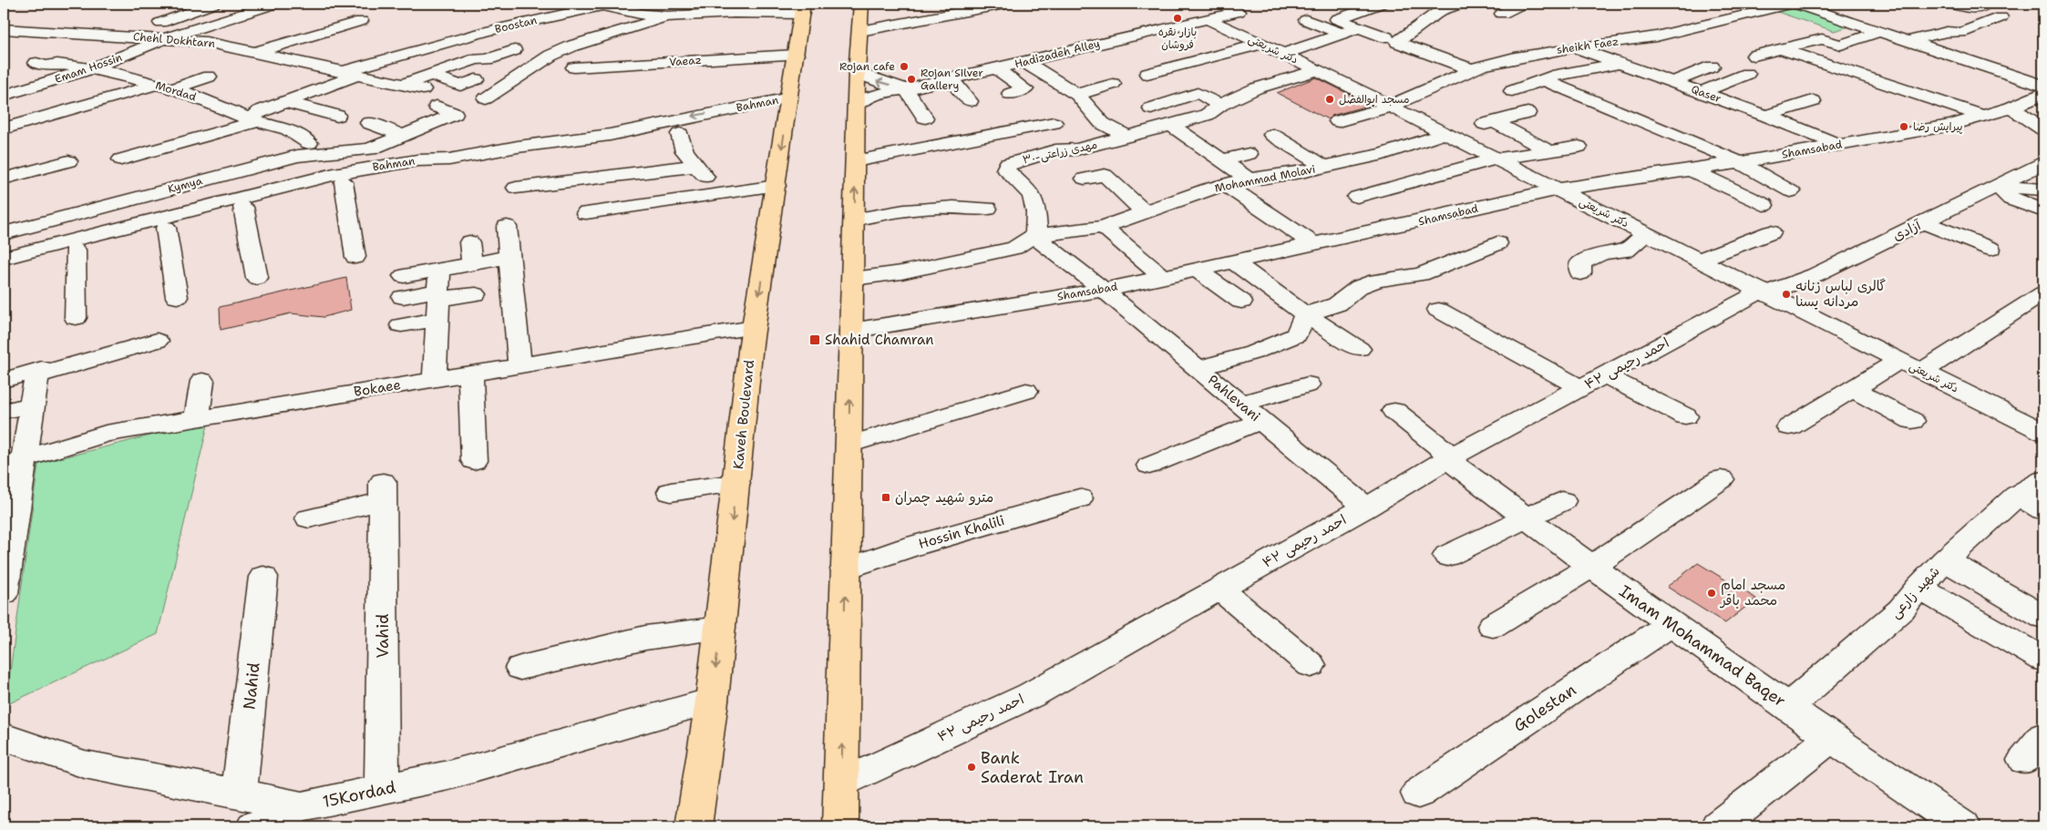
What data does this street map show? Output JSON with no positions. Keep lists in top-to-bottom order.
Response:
{
  "streets": {
    "main road": ["Kaveh Boulevard"],
    "street": [
      "Boostan",
      "Chehl Dokhtarn",
      "sheikh Faez",
      "دکتر شریعتی",
      "Hadizadeh Alley",
      "Vaeaz",
      "Emam Hossin",
      "Mordad",
      "Qaser",
      "Bahman",
      "Shamsabad",
      "۳۰-مهدی زراعتی",
      "Mohammad Molavi",
      "Kymya",
      "آزادی",
      "۴۲ احمد رحیمی",
      "Bokaee",
      "Pahlevani",
      "Hossin Khalili",
      "شهید زارعی",
      "Vahid",
      "Imam Mohammad Baqer",
      "Nahid",
      "Golestan",
      "15Kordad"
    ]
  },
  "crossings": [
    ["Boostan", "Chehl Dokhtarn"],
    ["Boostan", "Mordad"],
    ["Boostan", "Kaveh Boulevard"],
    ["Chehl Dokhtarn", "Emam Hossin"],
    ["sheikh Faez", "دکتر شریعتی"],
    ["sheikh Faez", "Qaser"],
    ["دکتر شریعتی", "Hadizadeh Alley"],
    ["دکتر شریعتی", "Shamsabad"],
    ["دکتر شریعتی", "۳۰-مهدی زراعتی"],
    ["دکتر شریعتی", "Mohammad Molavi"],
    ["دکتر شریعتی", "آزادی"],
    ["دکتر شریعتی", "۴۲ احمد رحیمی"],
    ["Vaeaz", "Kaveh Boulevard"],
    ["Emam Hossin", "Mordad"],
    ["Qaser", "Shamsabad"],
    ["Bahman", "Kymya"],
    ["Bahman", "Kaveh Boulevard"],
    ["Shamsabad", "Pahlevani"],
    ["۳۰-مهدی زراعتی", "Mohammad Molavi"],
    ["۳۰-مهدی زراعتی", "Pahlevani"],
    ["Mohammad Molavi", "Pahlevani"],
    ["آزادی", "۴۲ احمد رحیمی"],
    ["۴۲ احمد رحیمی", "Pahlevani"],
    ["۴۲ احمد رحیمی", "Imam Mohammad Baqer"],
    ["Bokaee", "Kaveh Boulevard"],
    ["Kaveh Boulevard", "15Kordad"],
    ["شهید زارعی", "Imam Mohammad Baqer"],
    ["Vahid", "15Kordad"],
    ["Imam Mohammad Baqer", "Golestan"],
    ["Nahid", "15Kordad"]
  ],
  "places": {
    "other": [
      "بازار نقره فروشان",
      "Rojan cafe",
      "Rojan Silver Gallery",
      "مسجد ابوالفضل",
      "پیرایش رضا",
      "گالری لباس زنانه مردانه یسنا",
      "مسجد امام محمد باقر",
      "Bank Saderat Iran"
    ],
    "transit": ["Shahid Chamran", "مترو شهید چمران"]
  }
}
